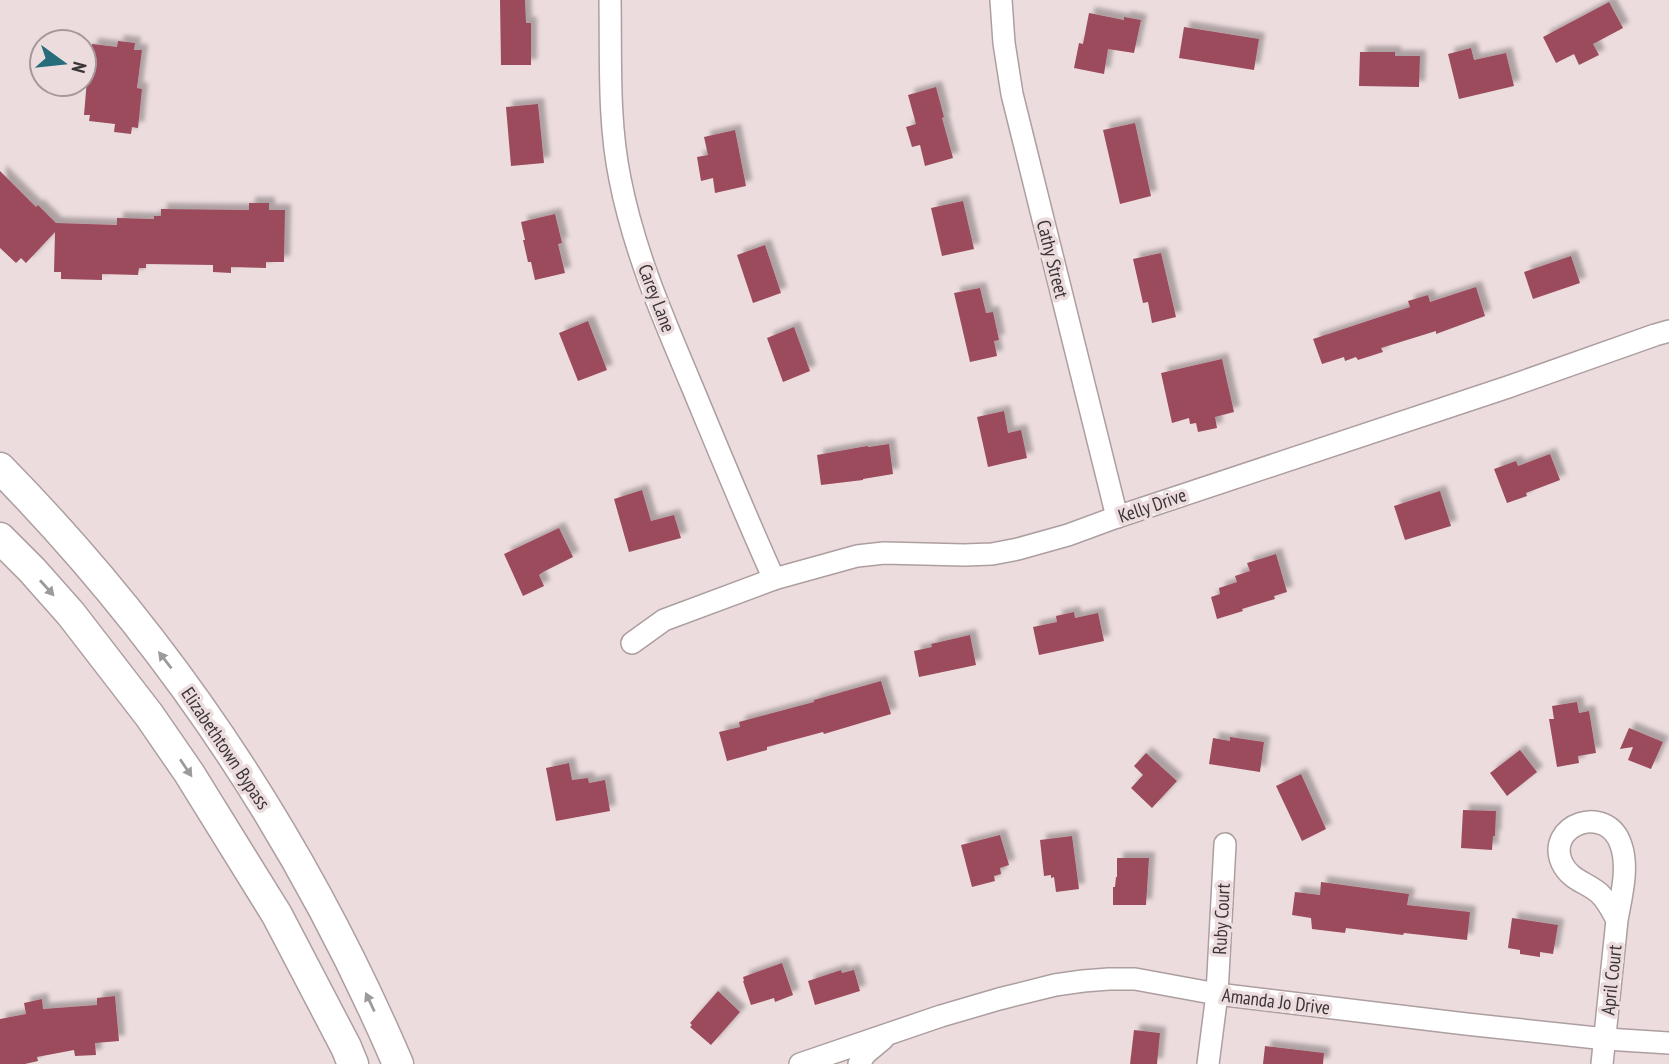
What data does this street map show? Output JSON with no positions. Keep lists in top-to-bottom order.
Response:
{
  "streets": {
    "highway": ["Elizabethtown Bypass"],
    "street": [
      "Cathy Street",
      "Carey Lane",
      "Kelly Drive",
      "Ruby Court",
      "April Court",
      "Amanda Jo Drive"
    ]
  },
  "crossings": [
    ["Cathy Street", "Kelly Drive"],
    ["Carey Lane", "Kelly Drive"],
    ["Ruby Court", "Amanda Jo Drive"],
    ["April Court", "Amanda Jo Drive"]
  ],
  "north": "right"
}
